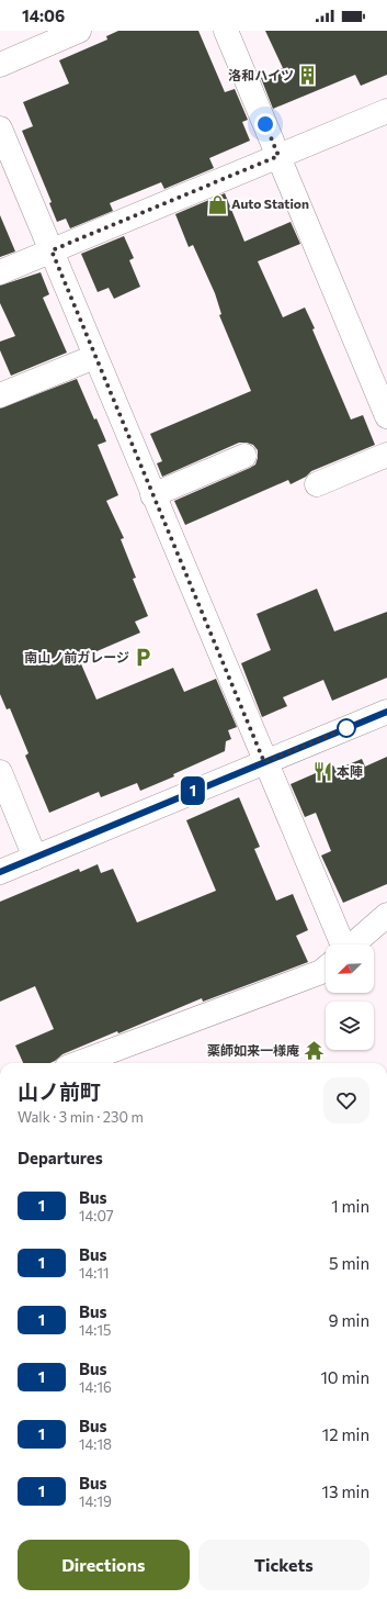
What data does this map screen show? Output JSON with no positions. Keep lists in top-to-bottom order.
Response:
{
  "places": {
    "building": ["洛和ハイツ"],
    "shop": ["Auto Station"],
    "parking": ["南山ノ前ガレージ"],
    "restaurant": ["本陣"],
    "temple": ["薬師如来一様庵"]
  },
  "lines": ["bus line 1"],
  "north": "bottom left",
  "page": {
    "status": "14:06",
    "on_map": "1",
    "heading": [
      ["山ノ前町", "Walk · 3 min · 230 m"],
      "Departures"
    ],
    "list": [
      {
        "mark": "1",
        "name": "Bus",
        "note": "14:07",
        "value": "1 min"
      },
      {
        "mark": "1",
        "name": "Bus",
        "note": "14:11",
        "value": "5 min"
      },
      {
        "mark": "1",
        "name": "Bus",
        "note": "14:15",
        "value": "9 min"
      },
      {
        "mark": "1",
        "name": "Bus",
        "note": "14:16",
        "value": "10 min"
      },
      {
        "mark": "1",
        "name": "Bus",
        "note": "14:18",
        "value": "12 min"
      },
      {
        "mark": "1",
        "name": "Bus",
        "note": "14:19",
        "value": "13 min"
      }
    ],
    "buttons": ["Directions", "Tickets"]
  }
}
